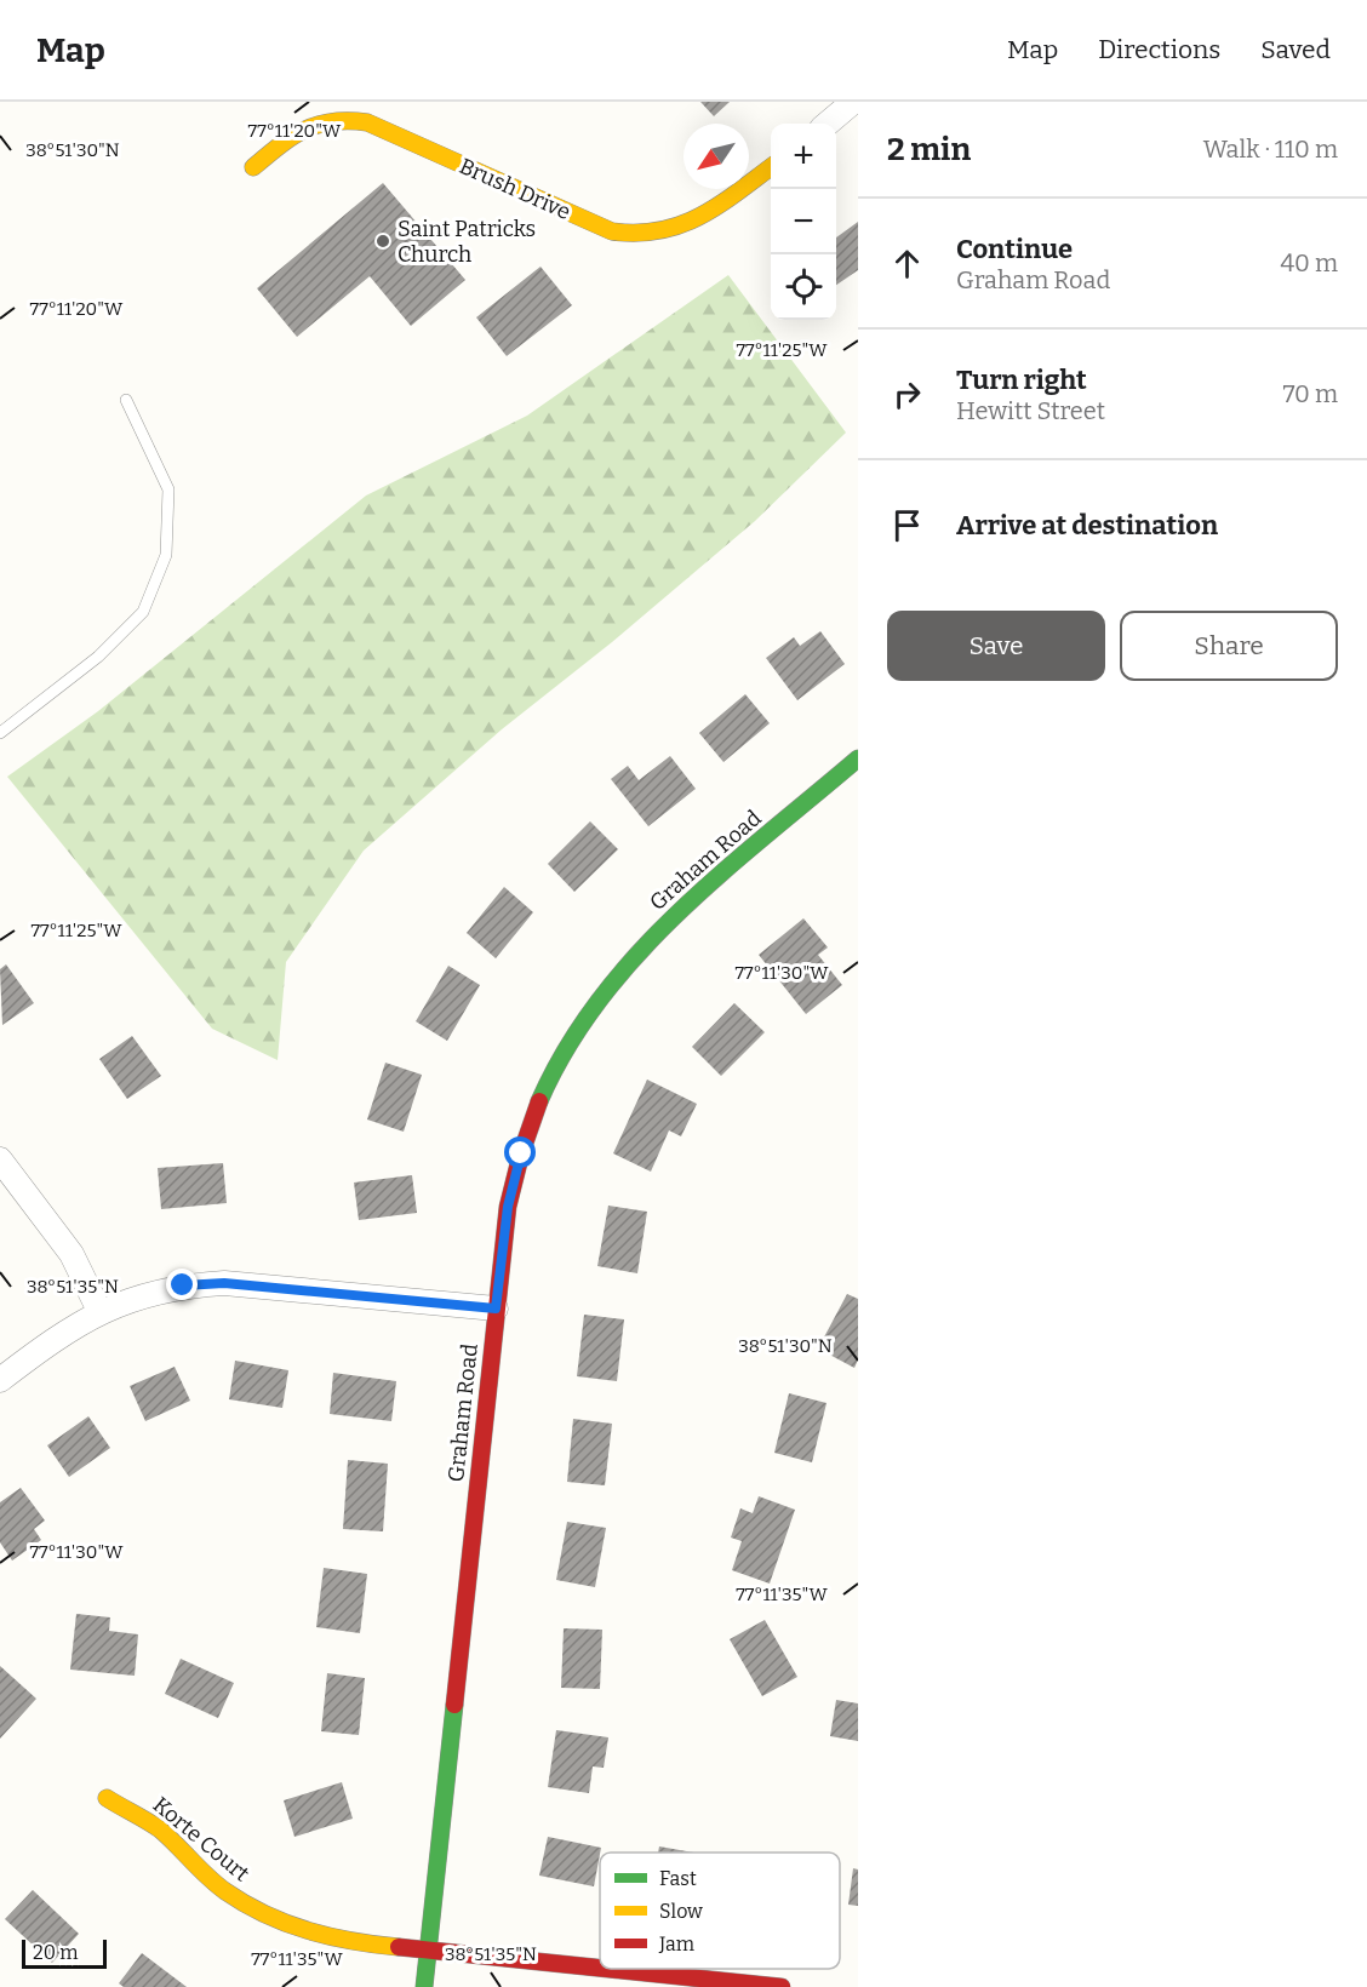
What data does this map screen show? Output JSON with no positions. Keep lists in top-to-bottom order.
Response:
{
  "streets": {
    "street": ["Brush Drive", "Graham Road", "Korte Court"]
  },
  "crossings": [
    ["Graham Road", "Korte Court"]
  ],
  "places": ["Saint Patricks Church"],
  "legend": ["Fast", "Slow", "Jam"],
  "scale_bar": "20 m",
  "north": "bottom left",
  "page": {
    "header": "Map",
    "nav": ["Map", "Directions", "Saved"],
    "heading": ["2 min", "Walk · 110 m"],
    "map_buttons": ["+", "−"],
    "list": [
      ["Continue", "Graham Road", "40 m"],
      ["Turn right", "Hewitt Street", "70 m"],
      "Arrive at destination"
    ],
    "buttons": ["Save", "Share"],
    "scale": "20 m"
  },
  "coordinates": [
    "77°11'20\"W",
    "38°51'30\"N",
    "77°11'25\"W",
    "77°11'30\"W",
    "38°51'35\"N",
    "77°11'35\"W"
  ]
}
